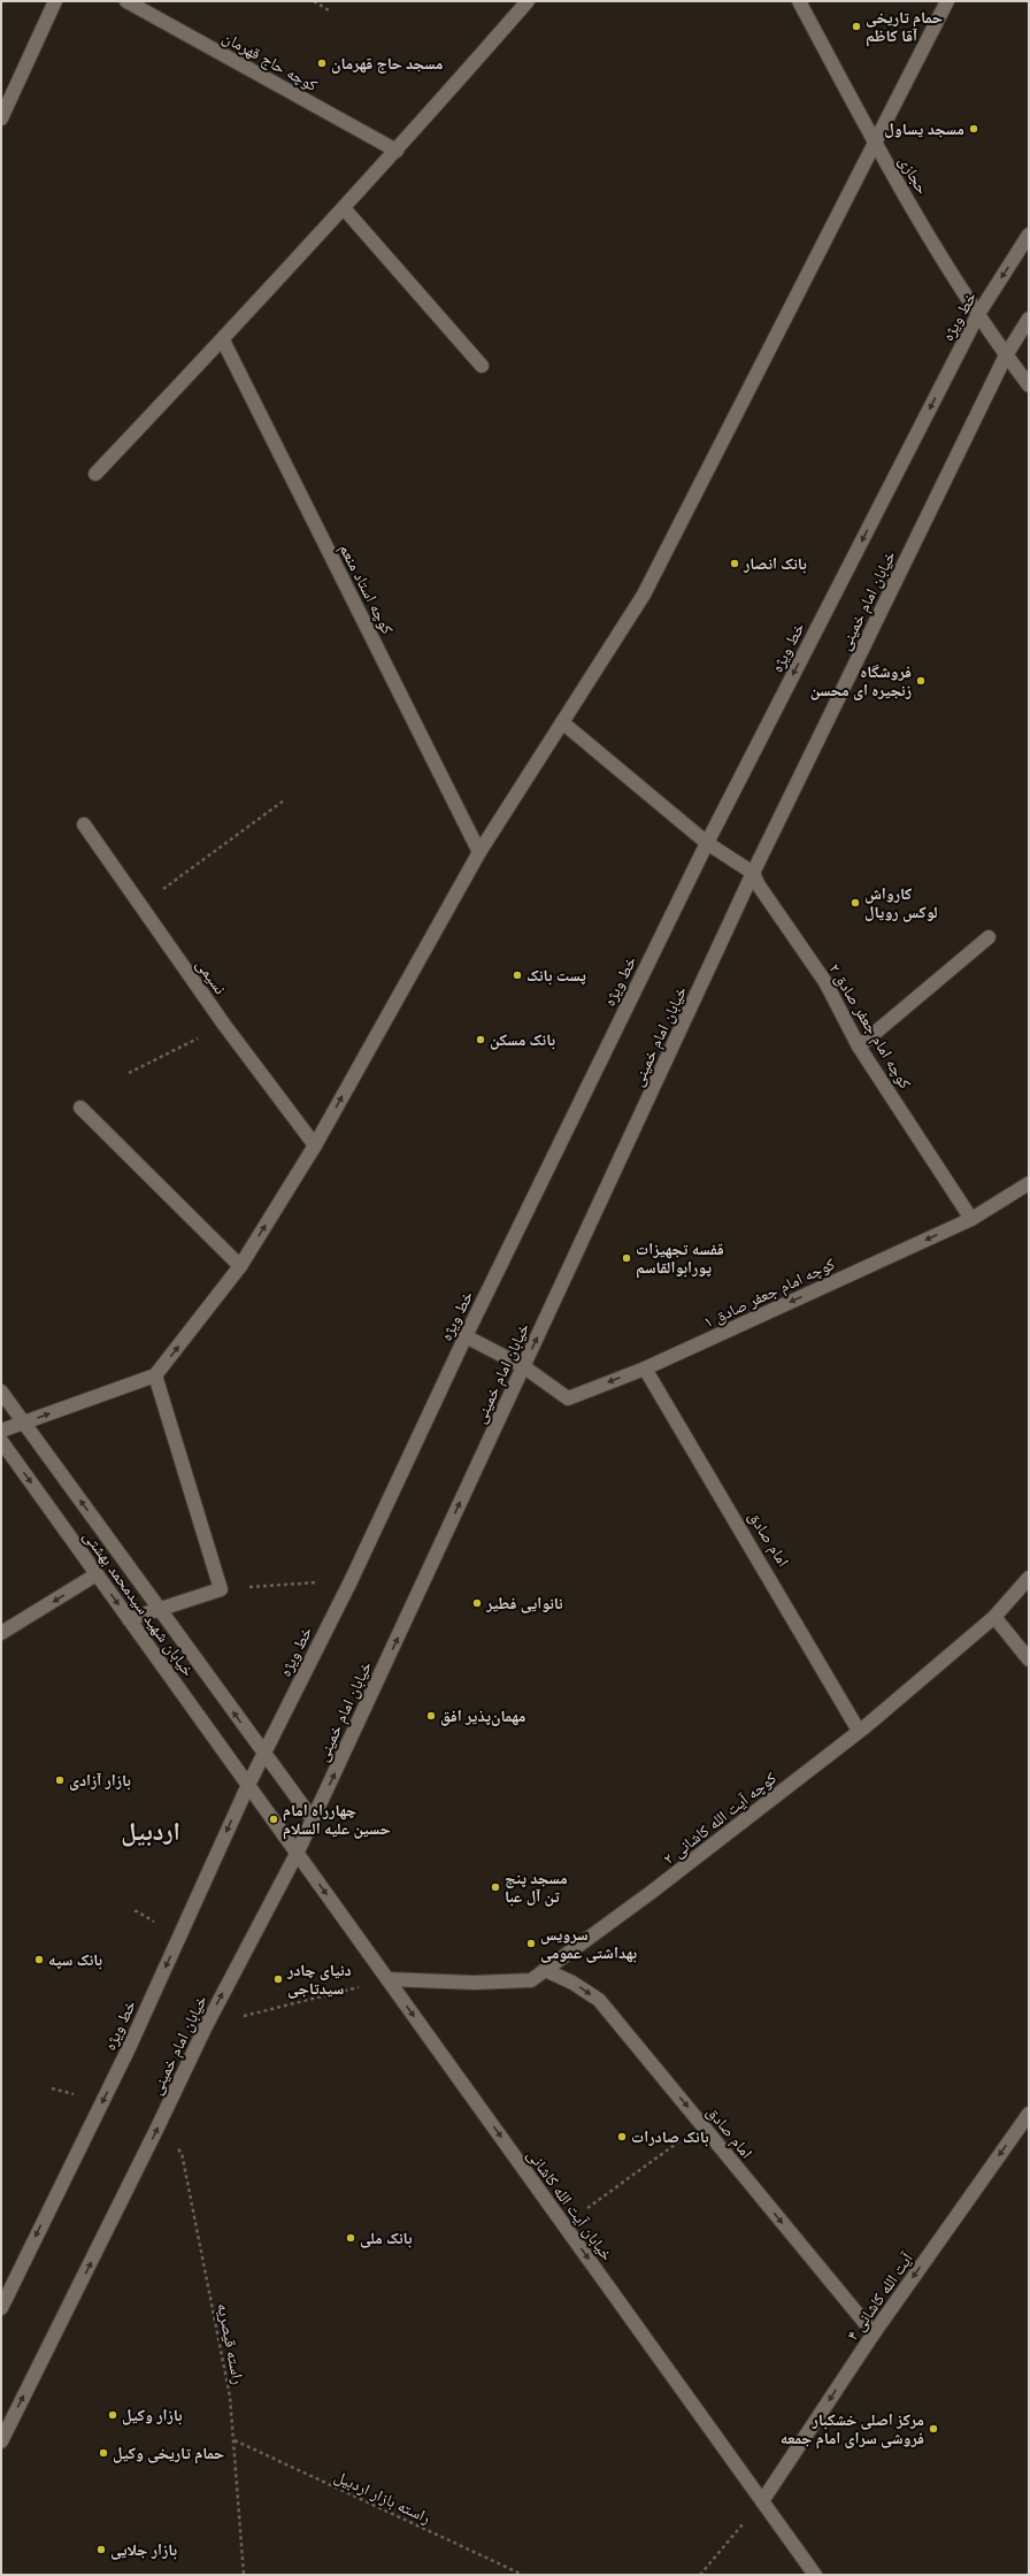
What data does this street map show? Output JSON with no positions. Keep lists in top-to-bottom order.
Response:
{
  "streets": {
    "street": [
      "کوچه حاج قهرمان",
      "حجازی",
      "خط ویژه",
      "کوچه استاد منعم",
      "خیابان امام خمینی",
      "نسیمی",
      "کوچه امام جعفر صادق ۲",
      "کوچه امام جعفر صادق ۱",
      "امام صادق",
      "خیابان شهید سیدمحمد بهشتی",
      "کوچه آیت الله کاشانی ۲",
      "خیابان آیت الله کاشانی",
      "آیت الله کاشانی ۴"
    ],
    "path": ["راسته قیصریه", "راسته بازار اردبیل"]
  },
  "crossings": [
    ["حجازی", "خط ویژه"],
    ["حجازی", "خیابان امام خمینی"],
    ["خط ویژه", "خیابان شهید سیدمحمد بهشتی"],
    ["خیابان امام خمینی", "کوچه امام جعفر صادق ۲"],
    ["خیابان امام خمینی", "کوچه امام جعفر صادق ۱"],
    ["خیابان امام خمینی", "خیابان شهید سیدمحمد بهشتی"],
    ["خیابان امام خمینی", "خیابان آیت الله کاشانی"],
    ["خیابان امام خمینی", "راسته قیصریه"],
    ["کوچه امام جعفر صادق ۲", "کوچه امام جعفر صادق ۱"],
    ["کوچه امام جعفر صادق ۱", "امام صادق"],
    ["امام صادق", "کوچه آیت الله کاشانی ۲"],
    ["امام صادق", "آیت الله کاشانی ۴"],
    ["خیابان شهید سیدمحمد بهشتی", "خیابان آیت الله کاشانی"],
    ["کوچه آیت الله کاشانی ۲", "خیابان آیت الله کاشانی"],
    ["خیابان آیت الله کاشانی", "آیت الله کاشانی ۴"],
    ["راسته قیصریه", "راسته بازار اردبیل"]
  ],
  "one_way": [
    "خط ویژه",
    "خیابان امام خمینی",
    "کوچه امام جعفر صادق ۱",
    "امام صادق",
    "خیابان آیت الله کاشانی",
    "آیت الله کاشانی ۴"
  ],
  "districts": ["اردبیل"],
  "places": [
    "حمام تاریخی آقا کاظم",
    "مسجد حاج قهرمان",
    "مسجد یساول",
    "بانک انصار",
    "فروشگاه زنجیره ای محسن",
    "کارواش لوکس رویال",
    "پست بانک",
    "بانک مسکن",
    "قفسه تجهیزات پورابوالقاسم",
    "نانوایی فطیر",
    "مهمان‌پذیر افق",
    "بازار آزادی",
    "چهارراه امام حسین علیه السلام",
    "مسجد پنج تن آل عبا",
    "سرویس بهداشتی عمومی",
    "بانک سپه",
    "دنیای چادر سیدتاجی",
    "بانک صادرات",
    "بانک ملی",
    "بازار وکیل",
    "مرکز اصلی خشکبار فروشی سرای امام جمعه",
    "حمام تاریخی وکیل",
    "بازار جلایی"
  ]
}
